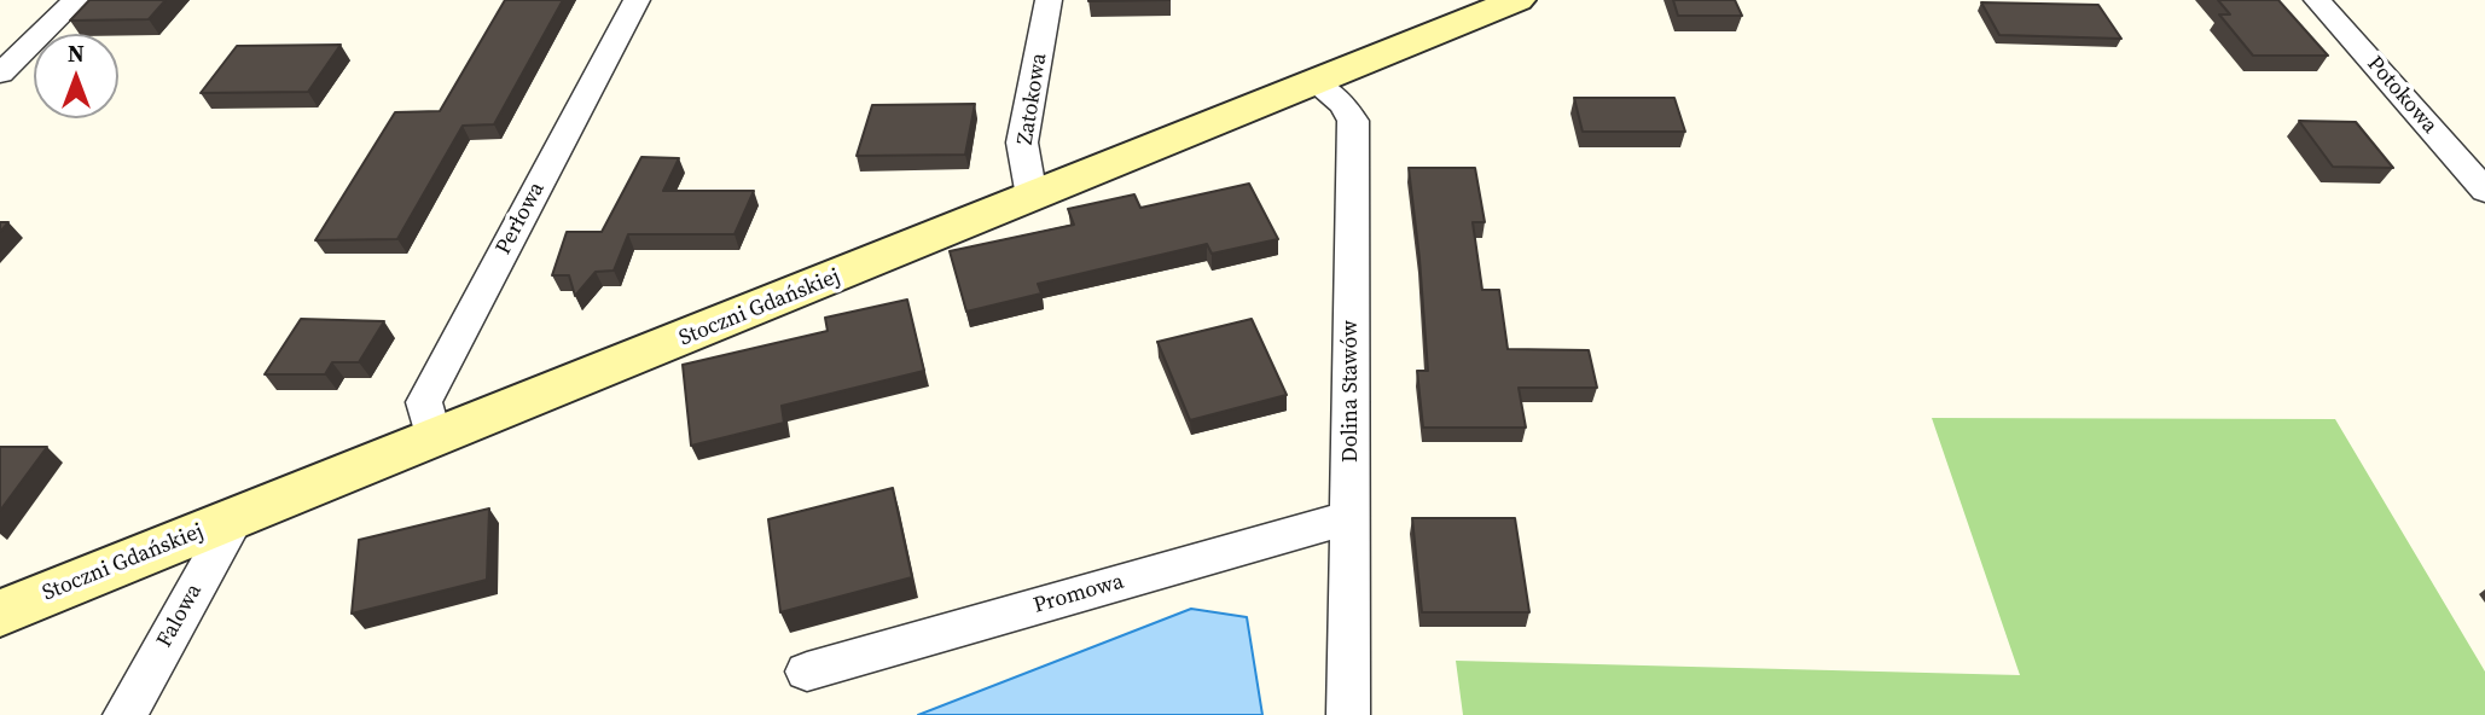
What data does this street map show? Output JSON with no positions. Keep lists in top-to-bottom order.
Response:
{
  "streets": {
    "street": [
      "Potokowa",
      "Zatokowa",
      "Perłowa",
      "Stoczni Gdańskiej",
      "Dolina Stawów",
      "Promowa",
      "Falowa"
    ]
  },
  "crossings": [
    ["Zatokowa", "Stoczni Gdańskiej"],
    ["Perłowa", "Stoczni Gdańskiej"],
    ["Stoczni Gdańskiej", "Dolina Stawów"],
    ["Stoczni Gdańskiej", "Falowa"],
    ["Dolina Stawów", "Promowa"]
  ],
  "north": "top"
}
